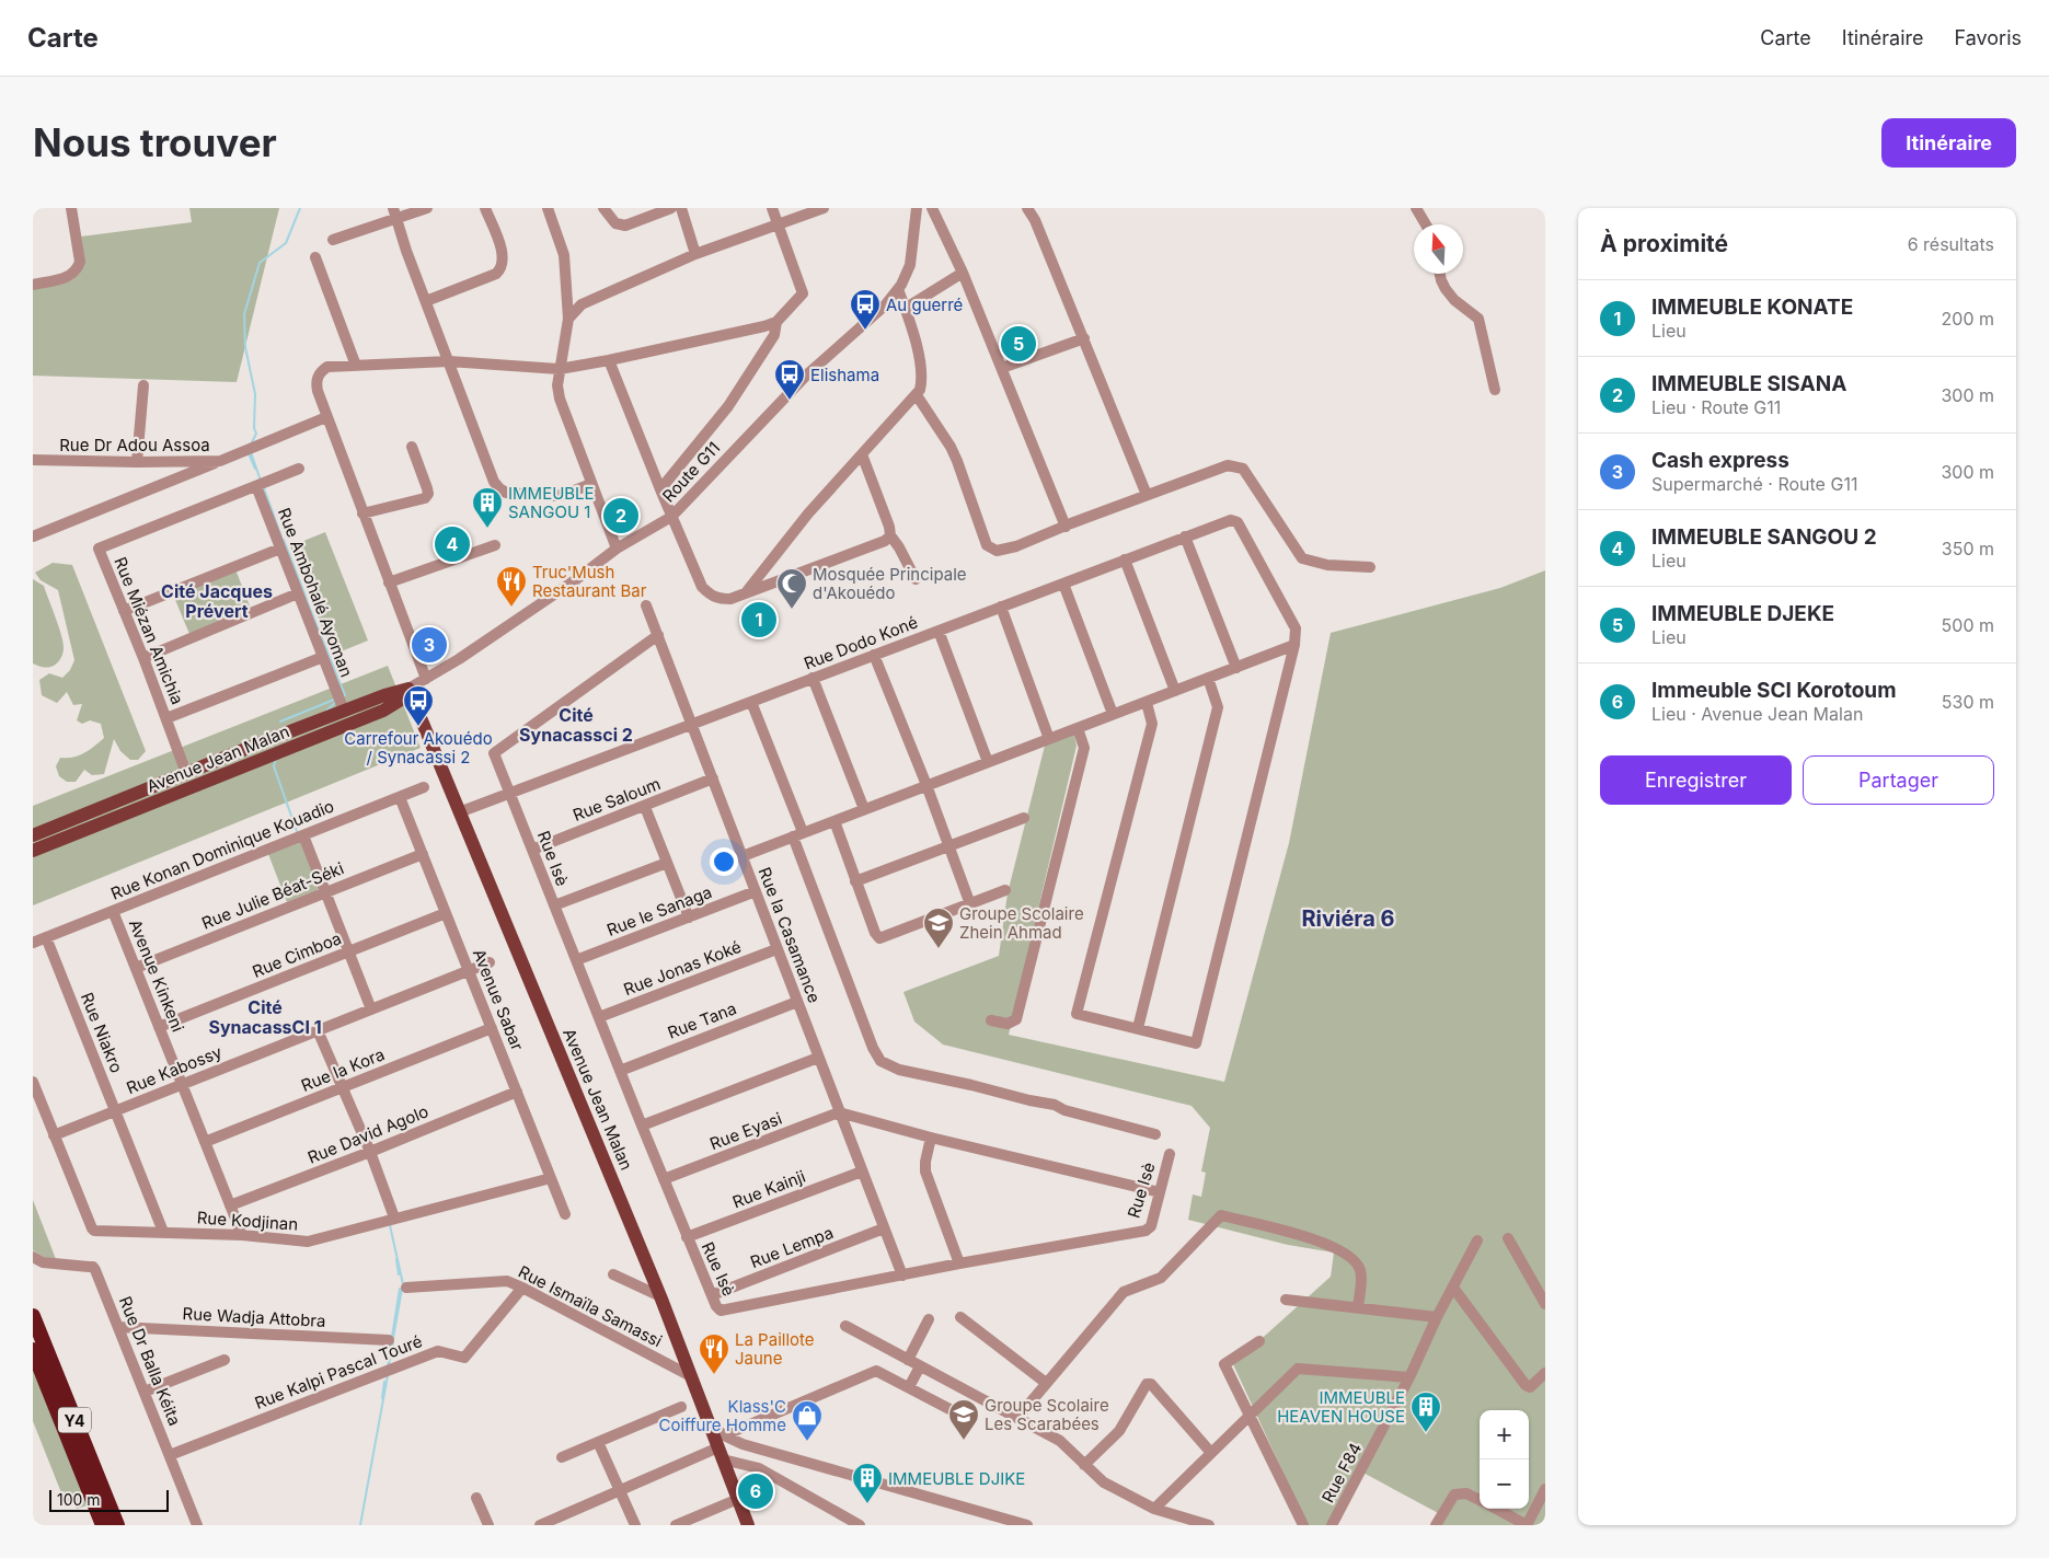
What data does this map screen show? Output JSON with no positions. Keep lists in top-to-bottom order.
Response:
{
  "streets": {
    "highway": ["Y4"],
    "main road": ["Avenue Jean Malan"],
    "street": [
      "Rue Dr Adou Assoa",
      "Route G11",
      "Rue Ambohalé Ayoman",
      "Rue Miézan Amichia",
      "Rue Dodo Koné",
      "Rue Saloum",
      "Rue Konan Dominique Kouadio",
      "Rue Isè",
      "Rue Julie Béat-Séki",
      "Rue le Sanaga",
      "Rue la Casamance",
      "Rue Cimboa",
      "Rue Jonas Koké",
      "Avenue Kinkeni",
      "Avenue Sabar",
      "Rue Tana",
      "Rue Niakro",
      "Rue Kabossy",
      "Rue la Kora",
      "Rue Eyasi",
      "Rue David Agolo",
      "Rue Kainji",
      "Rue Kodjinan",
      "Rue Lempa",
      "Rue Ismaïla Samassi",
      "Rue Wadja Attobra",
      "Rue Dr Balla Kéita",
      "Rue Kalpi Pascal Touré",
      "Rue F84"
    ]
  },
  "crossings": [
    ["Route G11", "Avenue Jean Malan"],
    ["Rue Ambohalé Ayoman", "Rue Miézan Amichia"],
    ["Rue Ambohalé Ayoman", "Avenue Jean Malan"],
    ["Rue Miézan Amichia", "Avenue Jean Malan"],
    ["Rue Dodo Koné", "Avenue Jean Malan"],
    ["Rue Dodo Koné", "Rue Isè"],
    ["Rue Dodo Koné", "Rue la Casamance"],
    ["Avenue Jean Malan", "Rue Ismaïla Samassi"],
    ["Rue Saloum", "Rue Isè"],
    ["Rue Saloum", "Rue la Casamance"],
    ["Rue Konan Dominique Kouadio", "Avenue Kinkeni"],
    ["Rue Konan Dominique Kouadio", "Avenue Sabar"],
    ["Rue Konan Dominique Kouadio", "Rue Niakro"],
    ["Rue Isè", "Rue le Sanaga"],
    ["Rue Isè", "Rue la Casamance"],
    ["Rue Isè", "Rue Jonas Koké"],
    ["Rue Isè", "Rue Tana"],
    ["Rue Isè", "Rue Eyasi"],
    ["Rue Isè", "Rue Kainji"],
    ["Rue Isè", "Rue Lempa"],
    ["Rue Julie Béat-Séki", "Avenue Kinkeni"],
    ["Rue Julie Béat-Séki", "Avenue Sabar"],
    ["Rue le Sanaga", "Rue la Casamance"],
    ["Rue la Casamance", "Rue Jonas Koké"],
    ["Rue la Casamance", "Rue Tana"],
    ["Rue la Casamance", "Rue Eyasi"],
    ["Rue la Casamance", "Rue Kainji"],
    ["Rue la Casamance", "Rue Lempa"],
    ["Rue Cimboa", "Avenue Kinkeni"],
    ["Rue Cimboa", "Avenue Sabar"],
    ["Avenue Kinkeni", "Rue Kabossy"],
    ["Avenue Kinkeni", "Rue la Kora"],
    ["Avenue Kinkeni", "Rue David Agolo"],
    ["Avenue Kinkeni", "Rue Kodjinan"],
    ["Avenue Sabar", "Rue Kabossy"],
    ["Avenue Sabar", "Rue la Kora"],
    ["Avenue Sabar", "Rue David Agolo"],
    ["Avenue Sabar", "Rue Kodjinan"],
    ["Rue Niakro", "Rue Kabossy"],
    ["Rue Niakro", "Rue Kodjinan"],
    ["Rue Kabossy", "Rue Kodjinan"],
    ["Rue Ismaïla Samassi", "Rue Kalpi Pascal Touré"],
    ["Rue Wadja Attobra", "Rue Dr Balla Kéita"],
    ["Rue Dr Balla Kéita", "Rue Kalpi Pascal Touré"]
  ],
  "districts": [
    "Cité Jacques Prévert",
    "Cité Synacassci 2",
    "Riviéra 6",
    "Cité SynacassCI 1"
  ],
  "places": {
    "bus stop": ["Au guerré", "Elishama", "Carrefour Akouédo / Synacassi 2"],
    "building": ["IMMEUBLE SANGOU 1", "IMMEUBLE HEAVEN HOUSE", "IMMEUBLE DJIKE"],
    "restaurant": ["Truc'Mush Restaurant Bar", "La Paillote Jaune"],
    "mosque": ["Mosquée Principale d'Akouédo"],
    "school or university": ["Groupe Scolaire Zhein Ahmad", "Groupe Scolaire Les Scarabées"],
    "shop": ["Klass'C Coiffure Homme"]
  },
  "scale_bar": "100 m",
  "north": "top",
  "page": {
    "header": "Carte",
    "nav": ["Carte", "Itinéraire", "Favoris"],
    "buttons": [
      "Itinéraire",
      ["Enregistrer", "Partager"]
    ],
    "title": "Nous trouver",
    "heading": ["À proximité", "6 résultats"],
    "list": [
      {
        "mark": "1",
        "name": "IMMEUBLE KONATE",
        "note": "Lieu",
        "value": "200 m"
      },
      {
        "mark": "2",
        "name": "IMMEUBLE SISANA",
        "note": "Lieu · Route G11",
        "value": "300 m"
      },
      {
        "mark": "3",
        "name": "Cash express",
        "note": "Supermarché · Route G11",
        "value": "300 m"
      },
      {
        "mark": "4",
        "name": "IMMEUBLE SANGOU 2",
        "note": "Lieu",
        "value": "350 m"
      },
      {
        "mark": "5",
        "name": "IMMEUBLE DJEKE",
        "note": "Lieu",
        "value": "500 m"
      },
      {
        "mark": "6",
        "name": "Immeuble SCI Korotoum",
        "note": "Lieu · Avenue Jean Malan",
        "value": "530 m"
      }
    ],
    "pins": [
      "5",
      "2",
      "4",
      "1",
      "3",
      "6"
    ],
    "map_buttons": ["+", "−"],
    "scale": "100 m"
  }
}
